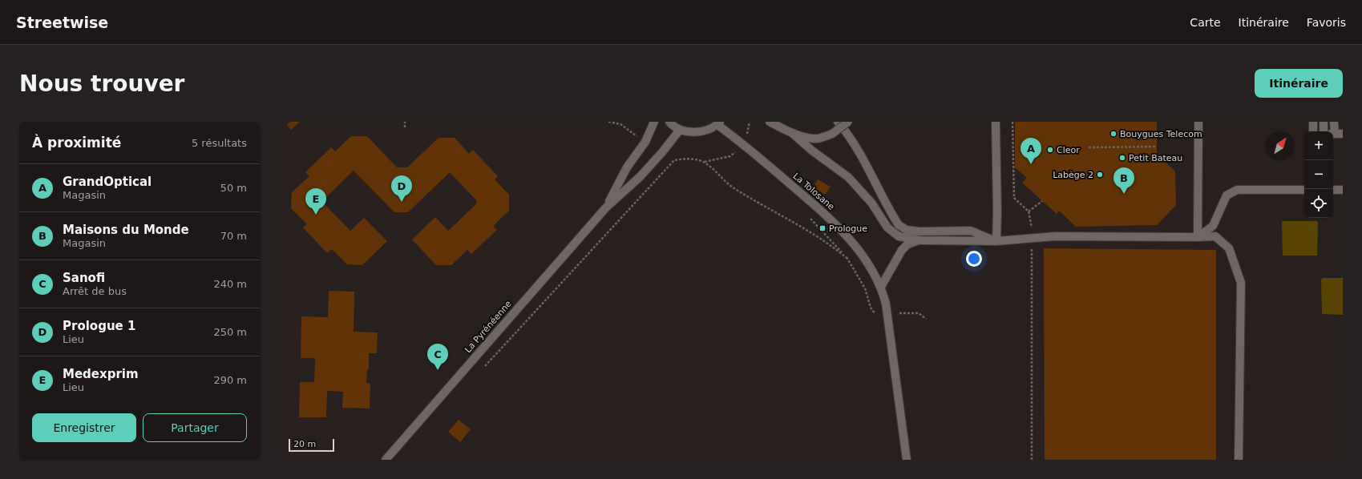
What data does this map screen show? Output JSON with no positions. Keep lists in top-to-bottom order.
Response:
{
  "streets": {
    "street": ["La Tolosane", "La Pyrénéenne"]
  },
  "places": {
    "other": [
      "Bouygues Telecom",
      "Cleor",
      "Petit Bateau",
      "Labège 2"
    ],
    "transit": ["Prologue"]
  },
  "scale_bar": "20 m",
  "north": "top right",
  "page": {
    "header": "Streetwise",
    "nav": ["Carte", "Itinéraire", "Favoris"],
    "buttons": [
      "Itinéraire",
      ["Enregistrer", "Partager"]
    ],
    "title": "Nous trouver",
    "heading": ["À proximité", "5 résultats"],
    "map_buttons": ["+", "−"],
    "pins": [
      "A",
      "B",
      "D",
      "E",
      "C"
    ],
    "list": [
      {
        "mark": "A",
        "name": "GrandOptical",
        "note": "Magasin",
        "value": "50 m"
      },
      {
        "mark": "B",
        "name": "Maisons du Monde",
        "note": "Magasin",
        "value": "70 m"
      },
      {
        "mark": "C",
        "name": "Sanofi",
        "note": "Arrêt de bus",
        "value": "240 m"
      },
      {
        "mark": "D",
        "name": "Prologue 1",
        "note": "Lieu",
        "value": "250 m"
      },
      {
        "mark": "E",
        "name": "Medexprim",
        "note": "Lieu",
        "value": "290 m"
      }
    ],
    "scale": "20 m"
  }
}
